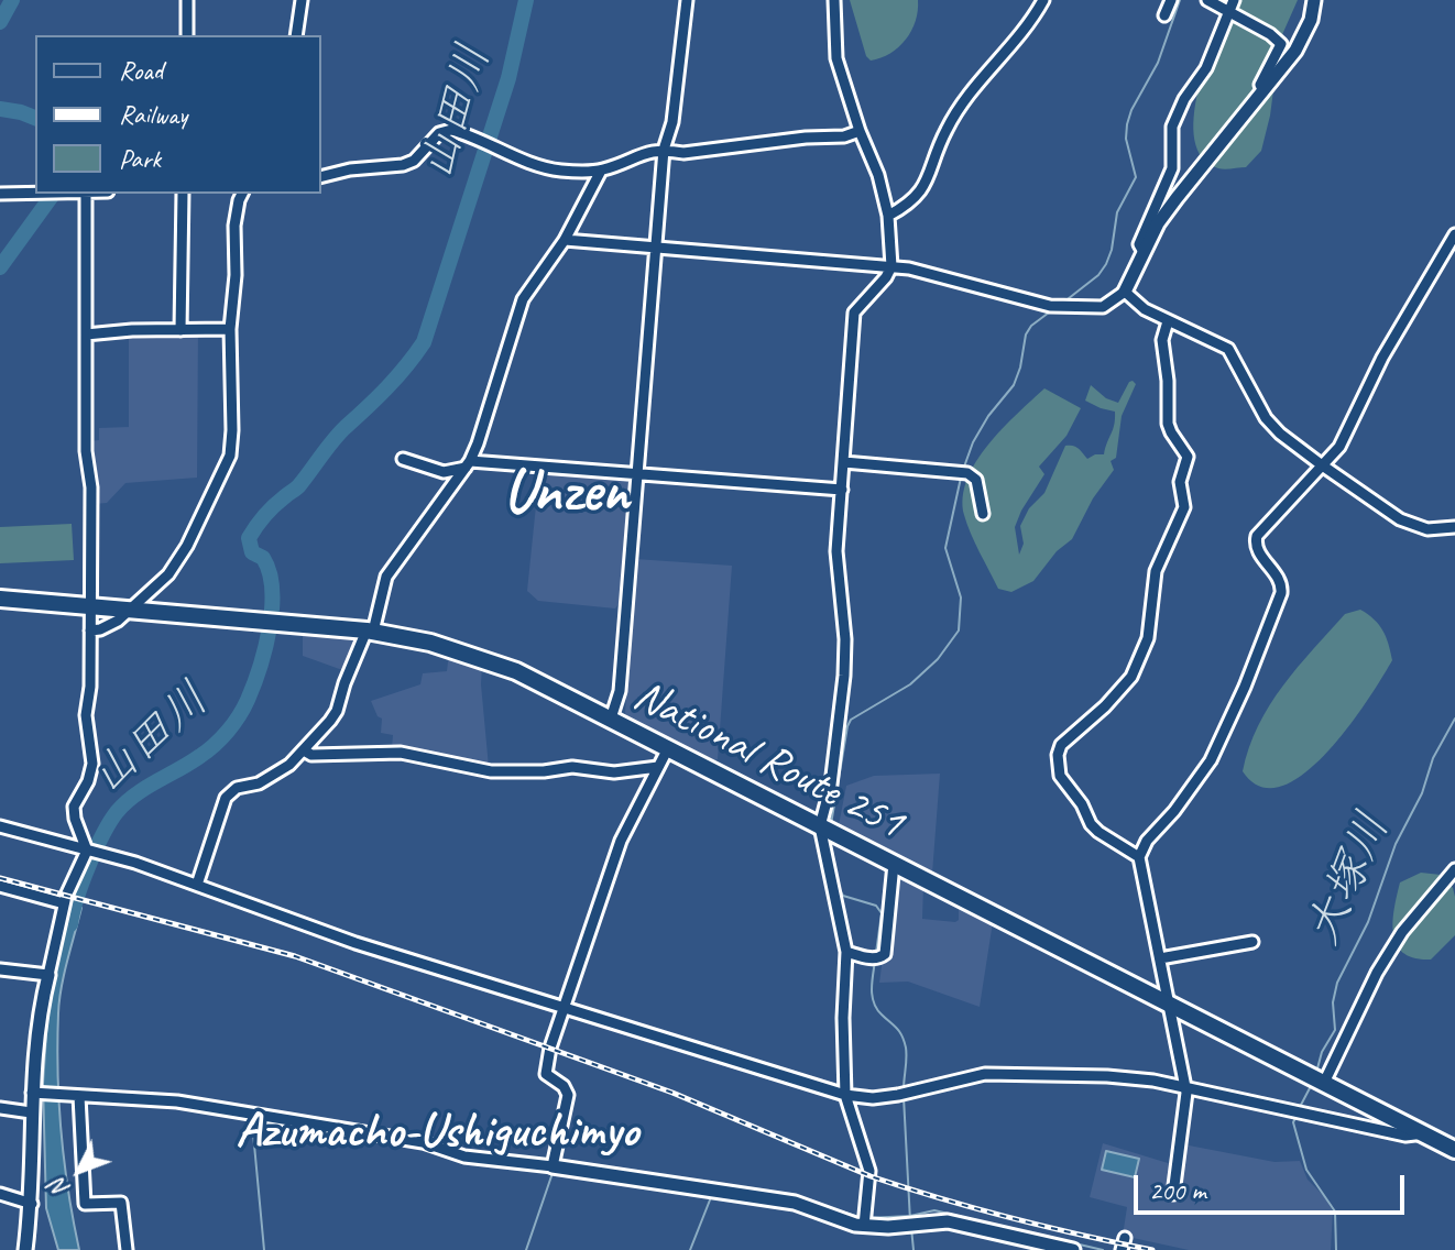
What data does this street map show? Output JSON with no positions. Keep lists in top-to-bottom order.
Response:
{
  "streets": {
    "highway": ["National Route 251"]
  },
  "districts": ["Unzen", "Azumacho-Ushiguchimyo"],
  "water": ["山田川", "大塚川"],
  "legend": ["Road", "Railway", "Park"],
  "scale_bar": "200 m",
  "north": "bottom left"
}
